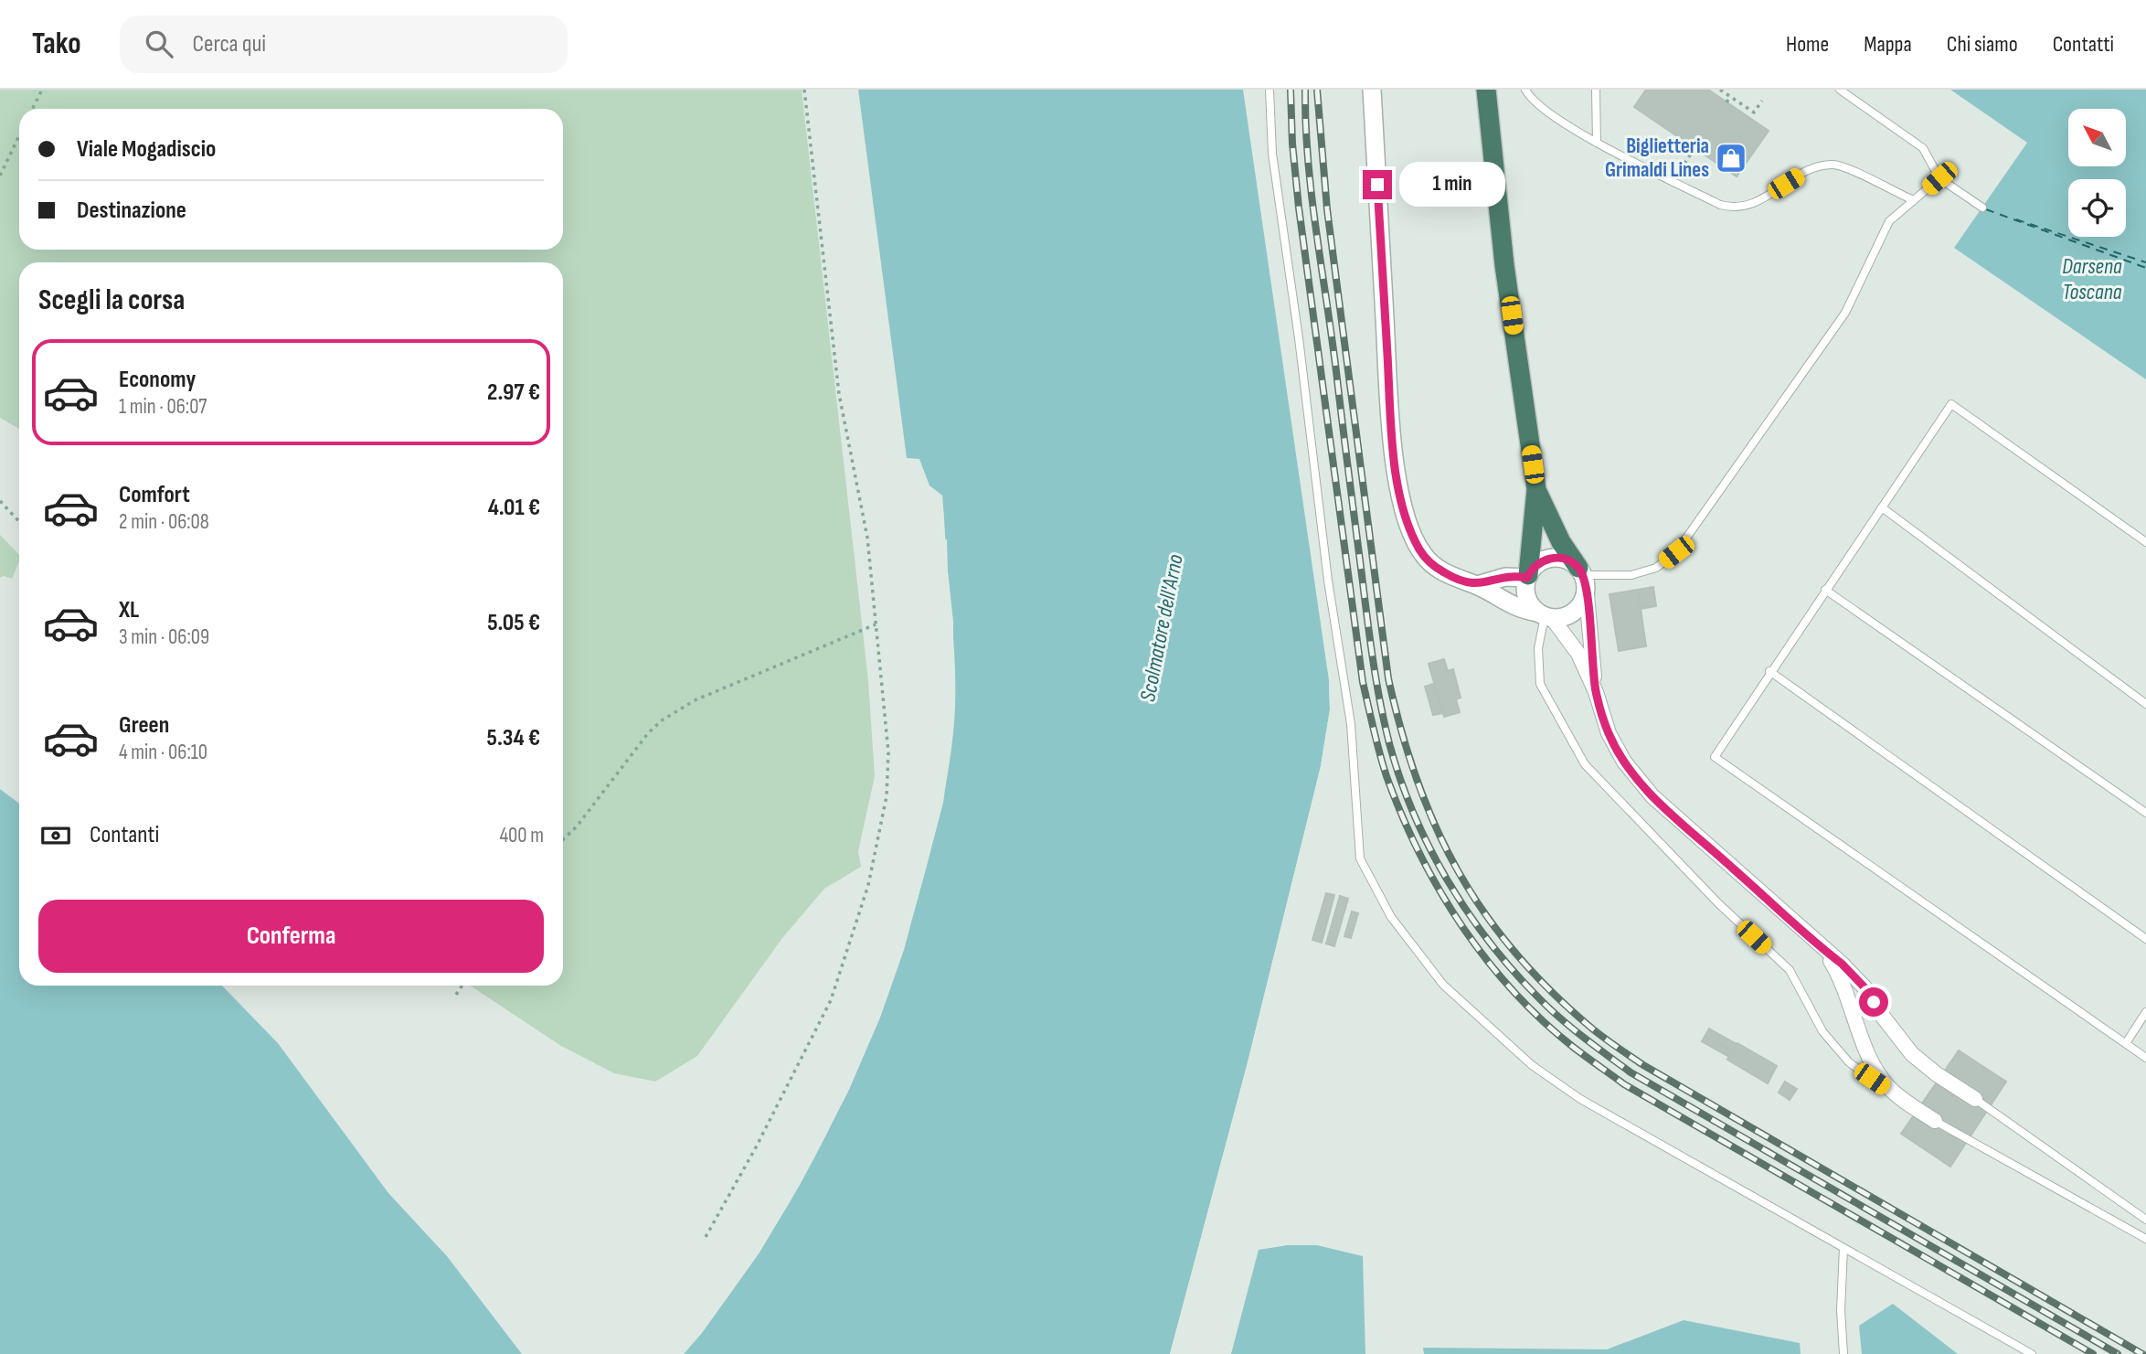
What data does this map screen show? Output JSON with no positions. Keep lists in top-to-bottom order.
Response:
{
  "water": ["Darsena Toscana", "Scolmatore dell'Arno"],
  "places": {
    "shop": ["Biglietteria Grimaldi Lines"]
  },
  "north": "top left",
  "page": {
    "header": "Tako",
    "search": "Cerca qui",
    "nav": [
      "Home",
      "Mappa",
      "Chi siamo",
      "Contatti"
    ],
    "banner": ["Viale Mogadiscio", "Destinazione"],
    "bubble": "1 min",
    "heading": "Scegli la corsa",
    "list": [
      {
        "name": "Economy",
        "note": "1 min · 06:07",
        "value": "2.97 €"
      },
      {
        "name": "Comfort",
        "note": "2 min · 06:08",
        "value": "4.01 €"
      },
      {
        "name": "XL",
        "note": "3 min · 06:09",
        "value": "5.05 €"
      },
      {
        "name": "Green",
        "note": "4 min · 06:10",
        "value": "5.34 €"
      }
    ],
    "pay": ["Contanti", "400 m"],
    "buttons": "Conferma"
  }
}
